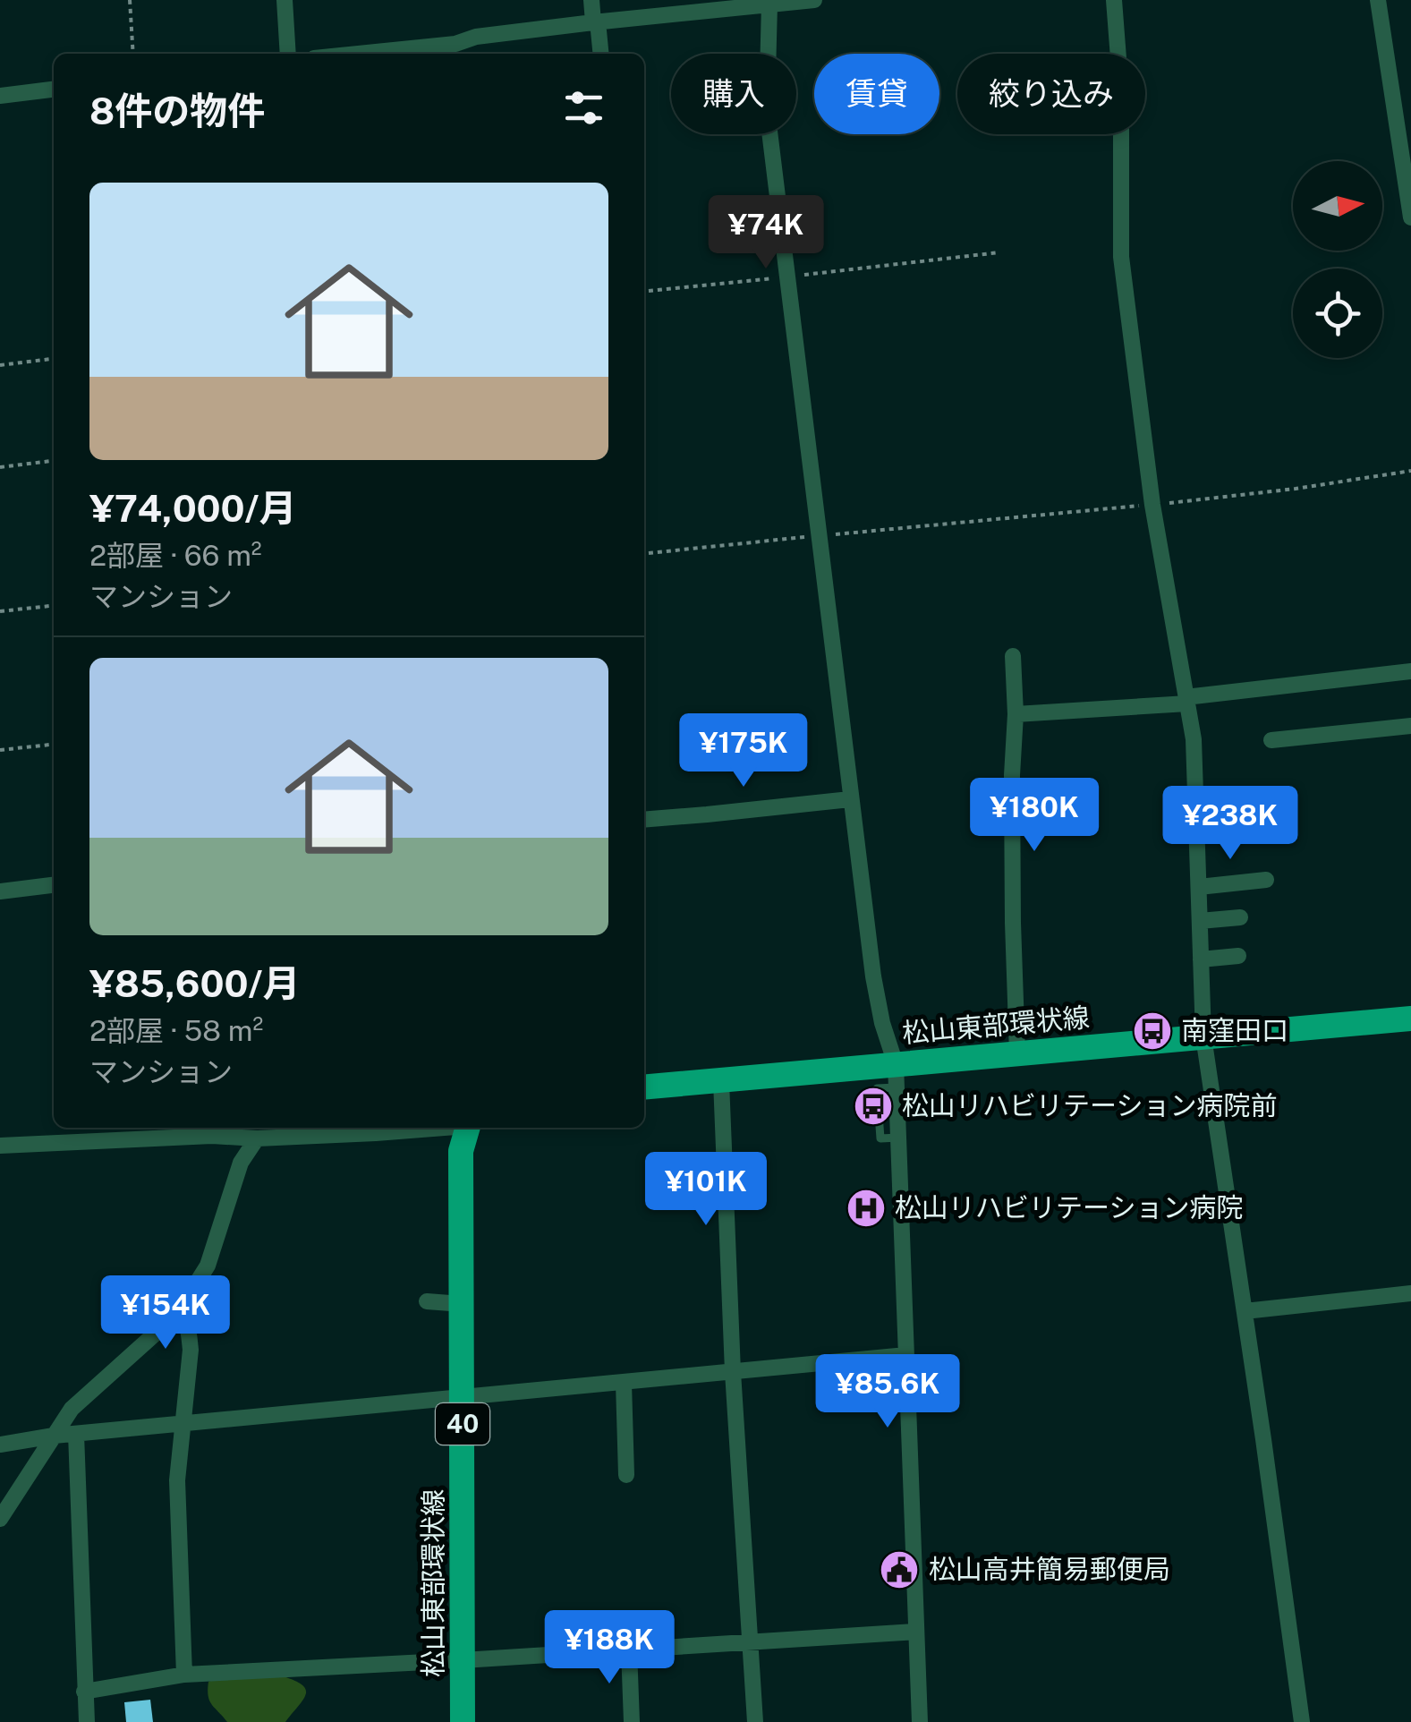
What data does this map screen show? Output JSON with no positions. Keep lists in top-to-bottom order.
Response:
{
  "streets": {
    "main road": ["松山東部環状線", "40"]
  },
  "places": {
    "bus stop": ["南窪田口", "松山リハビリテーション病院前"],
    "hospital": ["松山リハビリテーション病院"],
    "public building": ["松山高井簡易郵便局"]
  },
  "north": "right",
  "page": {
    "chip": ["購入", "賃貸", "絞り込み"],
    "heading": "8件の物件",
    "list": [
      {
        "name": "¥74,000/月",
        "note": "2部屋 · 66 m² · マンション"
      },
      {
        "name": "¥85,600/月",
        "note": "2部屋 · 58 m² · マンション"
      }
    ],
    "price": [
      "¥74K",
      "¥175K",
      "¥180K",
      "¥238K",
      "¥101K",
      "¥154K",
      "¥85.6K",
      "¥188K"
    ]
  }
}
